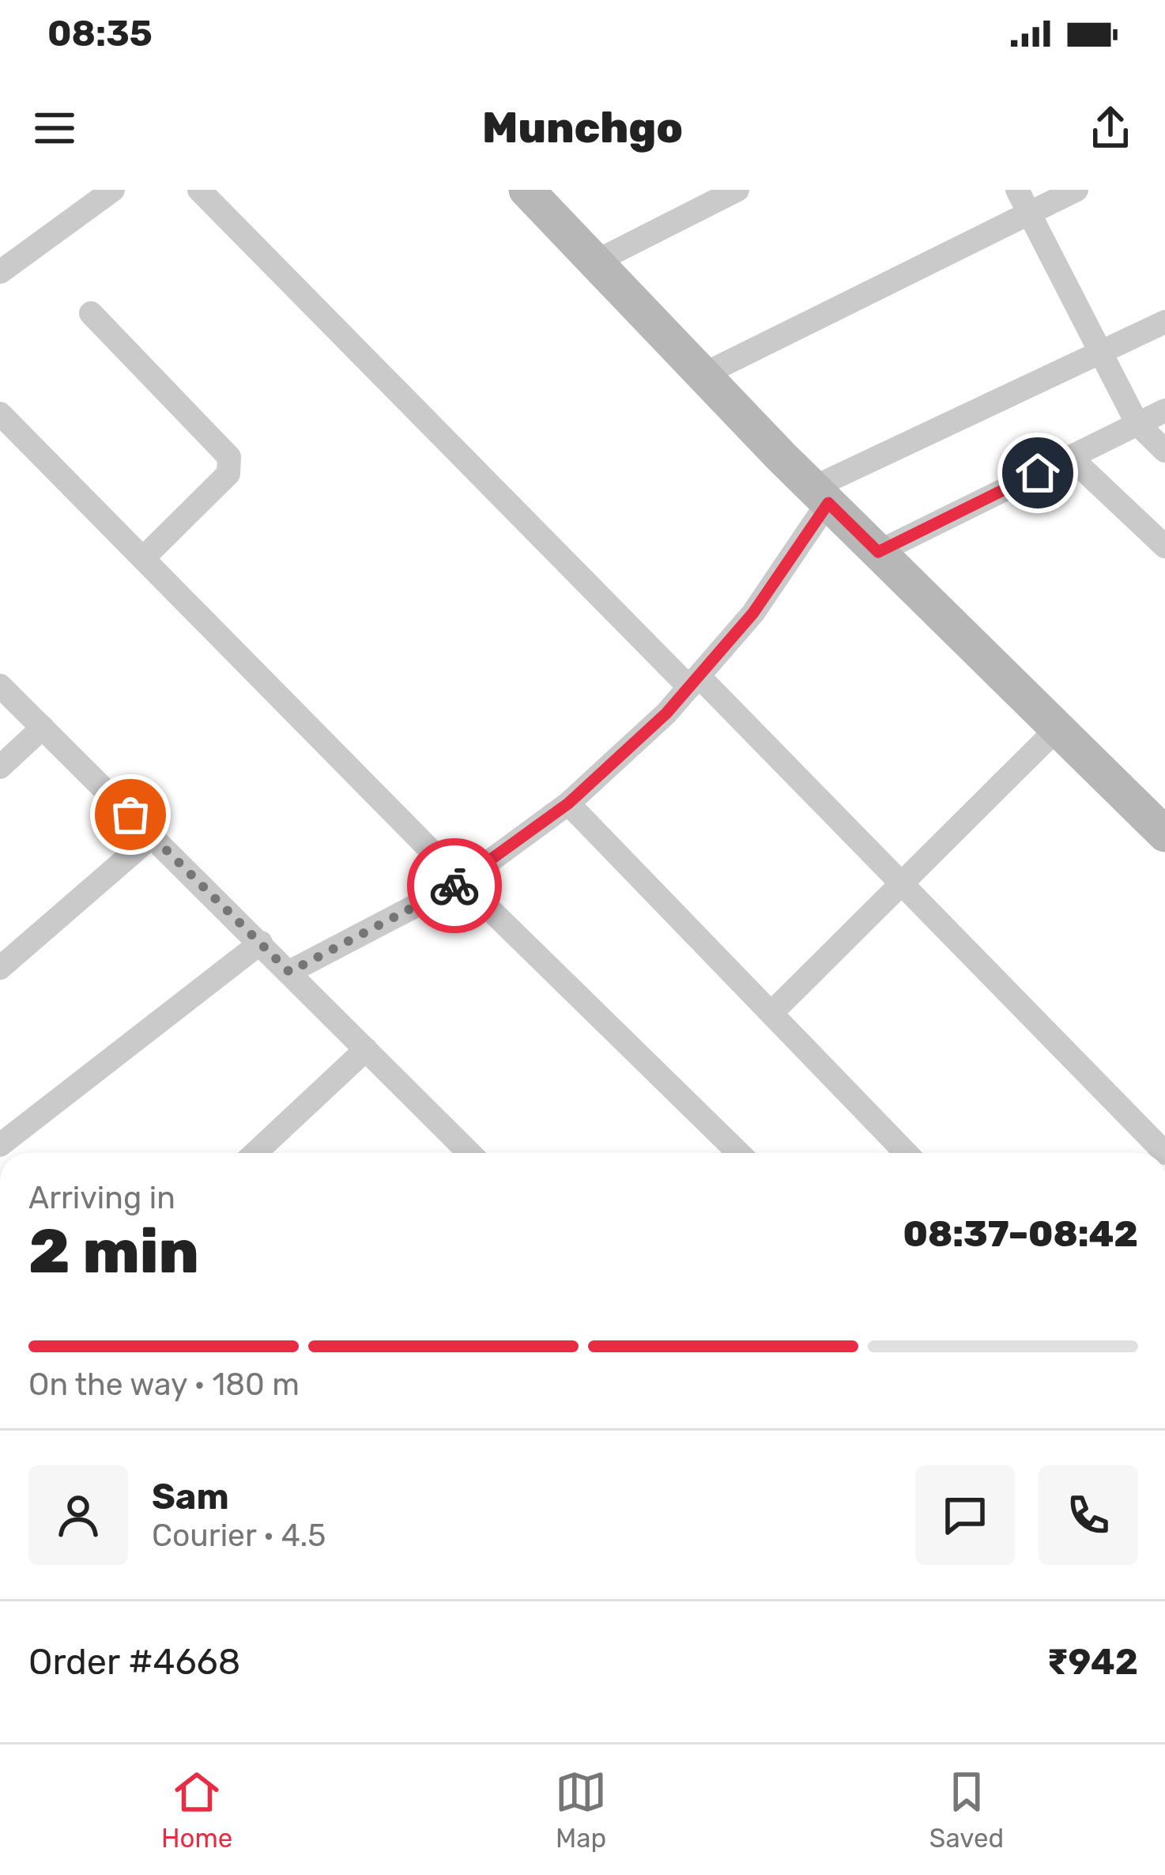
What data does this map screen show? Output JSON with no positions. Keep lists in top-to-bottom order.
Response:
{
  "page": {
    "status": "08:35",
    "header": "Munchgo",
    "heading": ["2 min", "Arriving in", "08:37–08:42"],
    "panel": [
      "Sam",
      "Courier · 4.5",
      "Order #4668",
      "₹942"
    ],
    "bar": "On the way · 180 m",
    "tabs": ["Home", "Map", "Saved"]
  }
}
